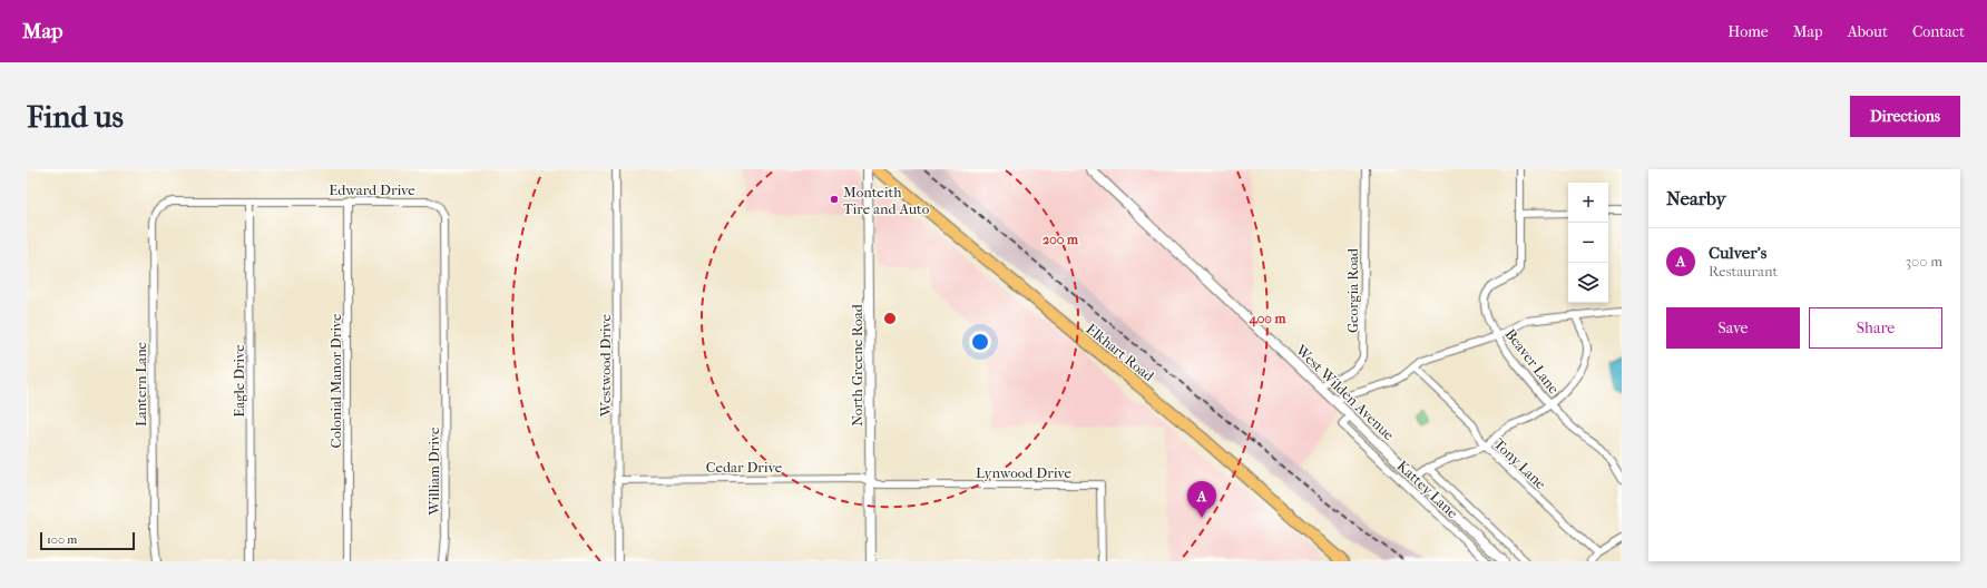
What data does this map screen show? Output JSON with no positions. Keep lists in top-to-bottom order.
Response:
{
  "streets": {
    "highway": ["Elkhart Road"],
    "street": [
      "Edward Drive",
      "Georgia Road",
      "Beaver Lane",
      "Westwood Drive",
      "North Greene Road",
      "Eagle Drive",
      "Colonial Manor Drive",
      "Lantern Lane",
      "West Wilden Avenue",
      "Tony Lane",
      "Cedar Drive",
      "William Drive",
      "Lynwood Drive",
      "Kattey Lane"
    ]
  },
  "crossings": [
    ["Edward Drive", "Eagle Drive"],
    ["Edward Drive", "Colonial Manor Drive"],
    ["Edward Drive", "Lantern Lane"],
    ["Edward Drive", "William Drive"],
    ["Georgia Road", "West Wilden Avenue"],
    ["Westwood Drive", "Cedar Drive"],
    ["North Greene Road", "Cedar Drive"],
    ["North Greene Road", "Lynwood Drive"],
    ["West Wilden Avenue", "Kattey Lane"],
    ["Cedar Drive", "Lynwood Drive"]
  ],
  "places": ["Monteith Tire and Auto"],
  "scale_bar": "100 m",
  "page": {
    "header": "Map",
    "nav": [
      "Home",
      "Map",
      "About",
      "Contact"
    ],
    "buttons": [
      "Directions",
      ["Save", "Share"]
    ],
    "title": "Find us",
    "heading": "Nearby",
    "map_buttons": ["+", "−"],
    "list": [
      {
        "mark": "A",
        "name": "Culver's",
        "note": "Restaurant",
        "value": "300 m"
      }
    ],
    "pins": "A",
    "scale": "100 m"
  },
  "rings": ["200 m", "400 m"]
}
